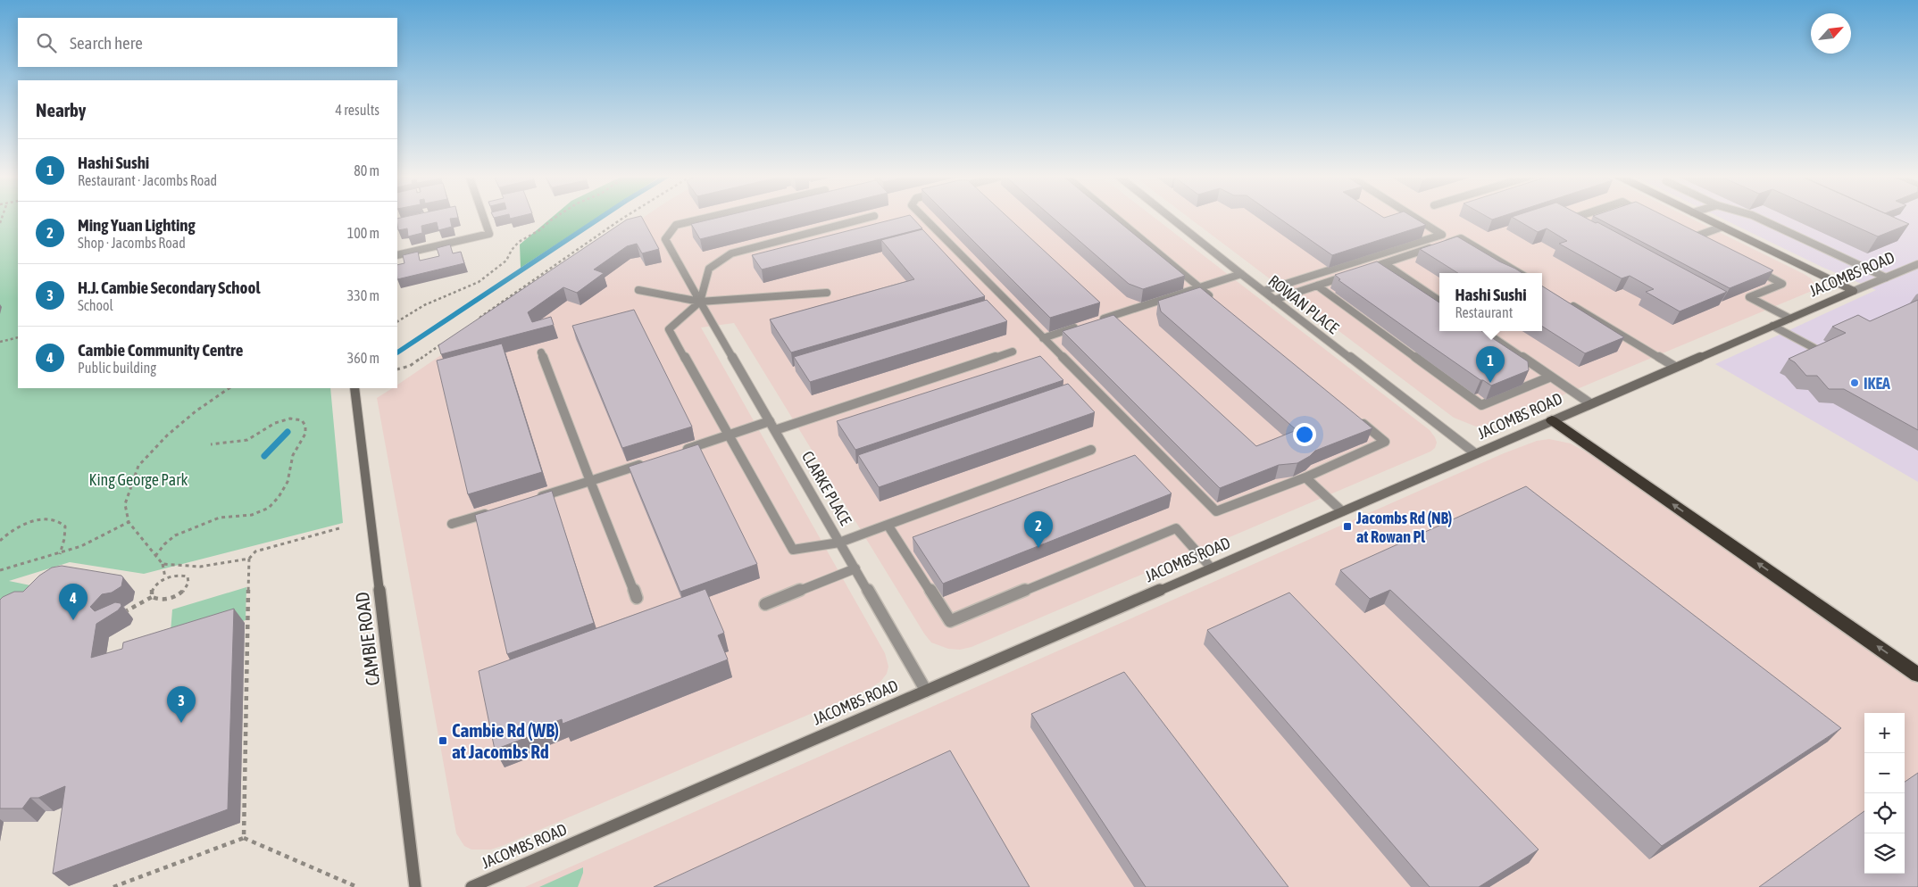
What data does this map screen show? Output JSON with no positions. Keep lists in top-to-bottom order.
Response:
{
  "streets": {
    "street": [
      "JACOMBS ROAD",
      "ROWAN PLACE",
      "CLARKE PLACE",
      "CAMBIE ROAD"
    ]
  },
  "crossings": [
    ["JACOMBS ROAD", "ROWAN PLACE"],
    ["JACOMBS ROAD", "CLARKE PLACE"]
  ],
  "parks": ["King George Park"],
  "places": {
    "other": ["IKEA"],
    "transit": ["Jacombs Rd (NB) at Rowan Pl", "Cambie Rd (WB) at Jacombs Rd"]
  },
  "north": "top right",
  "page": {
    "search": "Search here",
    "heading": ["Nearby", "4 results"],
    "list": [
      {
        "mark": "1",
        "name": "Hashi Sushi",
        "note": "Restaurant · Jacombs Road",
        "value": "80 m"
      },
      {
        "mark": "2",
        "name": "Ming Yuan Lighting",
        "note": "Shop · Jacombs Road",
        "value": "100 m"
      },
      {
        "mark": "3",
        "name": "H.J. Cambie Secondary School",
        "note": "School",
        "value": "330 m"
      },
      {
        "mark": "4",
        "name": "Cambie Community Centre",
        "note": "Public building",
        "value": "360 m"
      }
    ],
    "popup": ["Hashi Sushi", "Restaurant"],
    "pins": [
      "1",
      "2",
      "4",
      "3"
    ],
    "map_buttons": ["+", "−"]
  }
}
